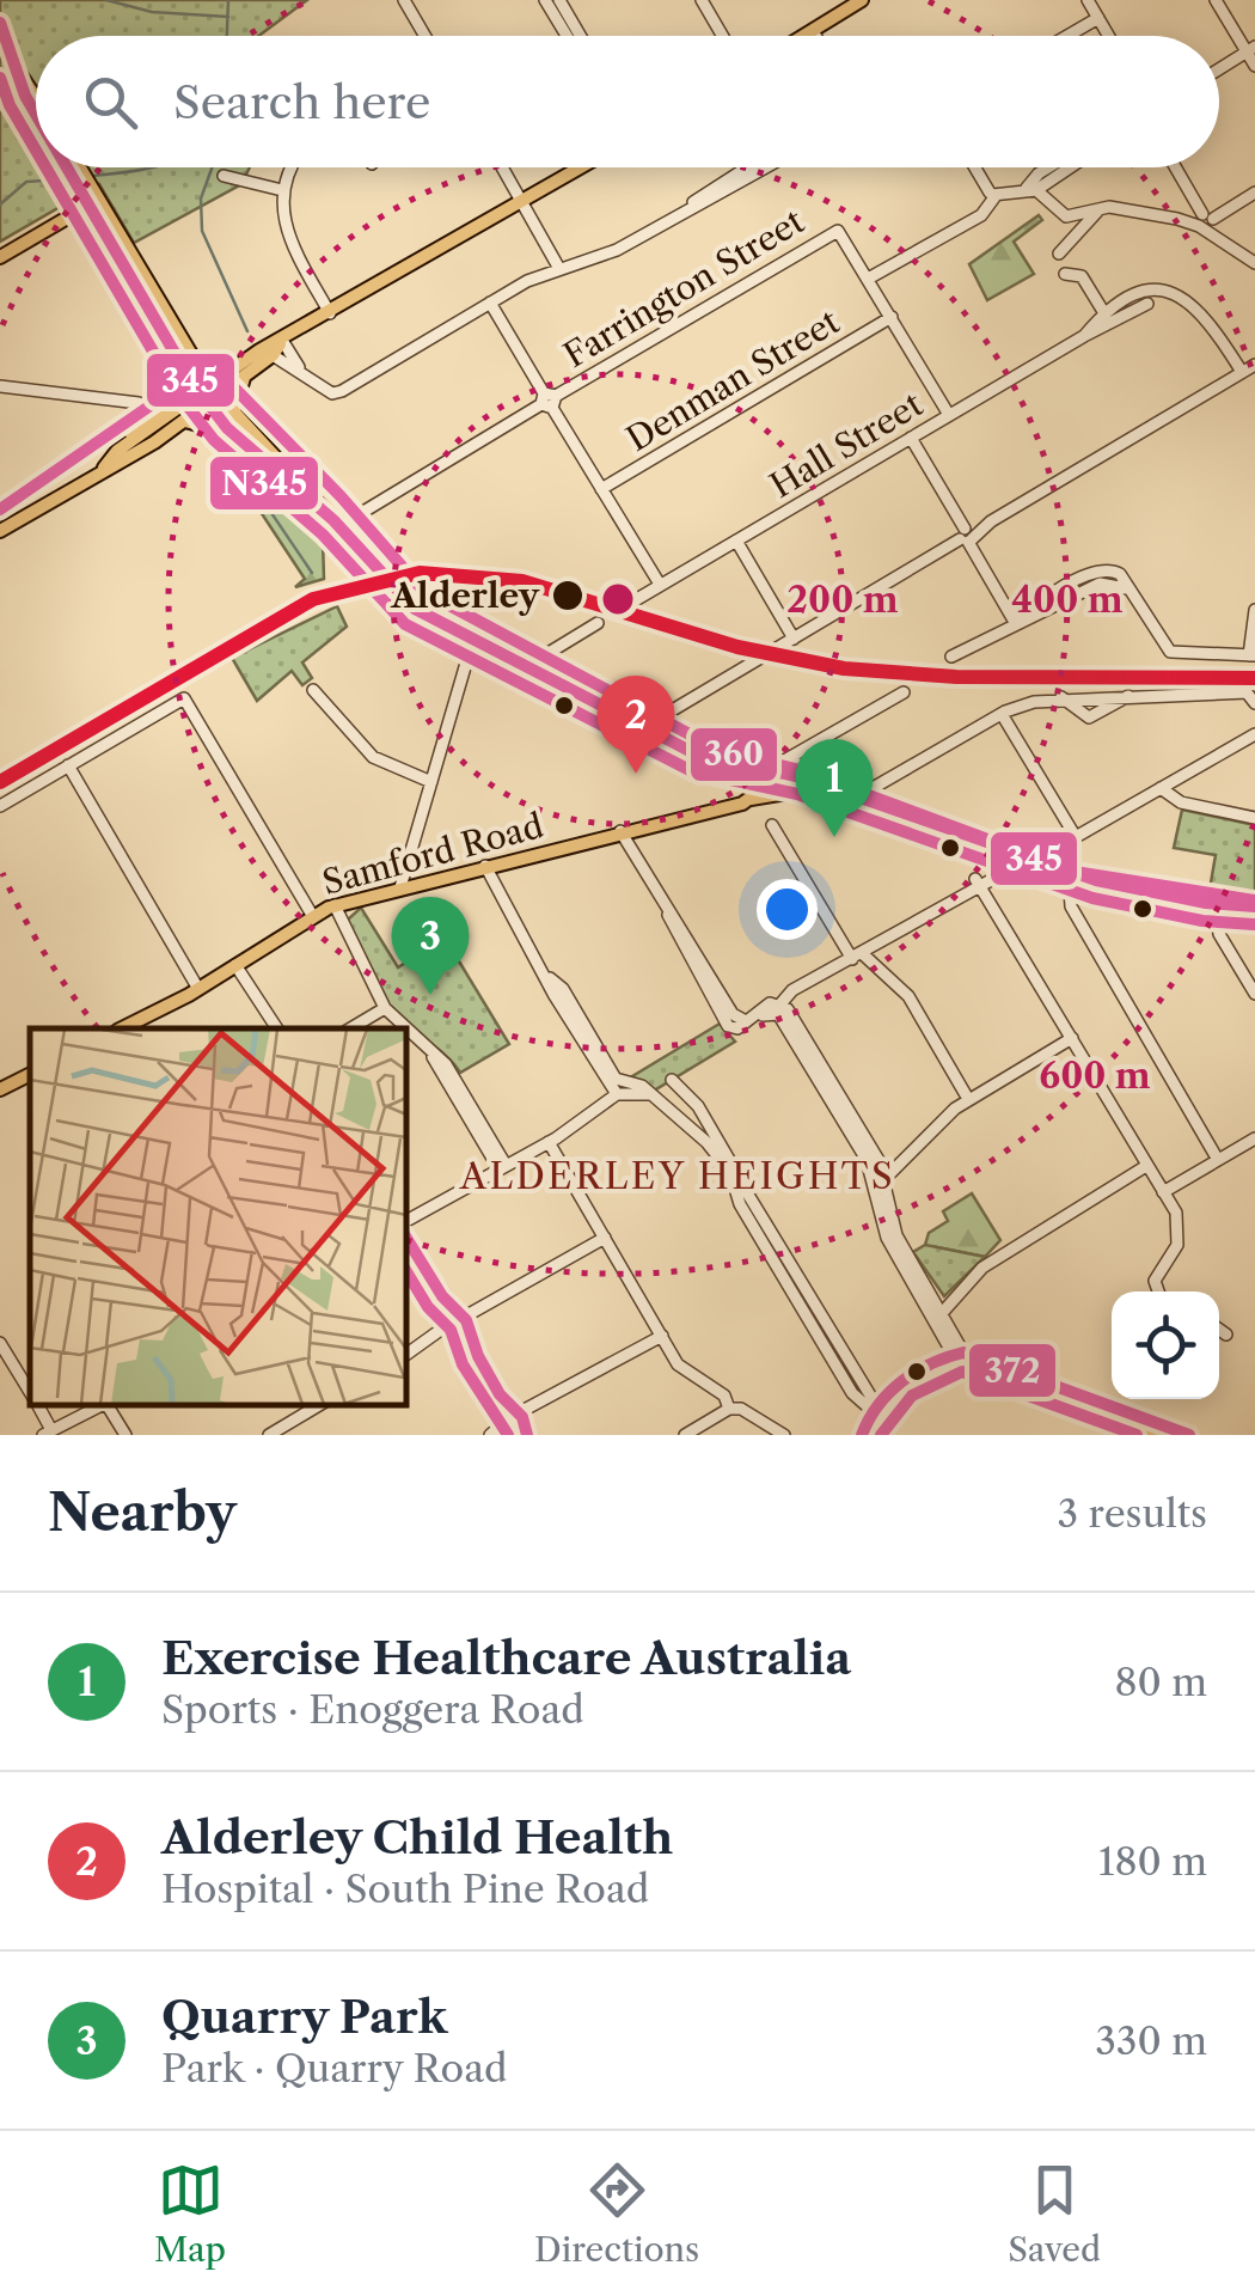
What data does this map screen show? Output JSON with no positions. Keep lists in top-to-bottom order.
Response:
{
  "streets": {
    "main road": ["Samford Road"],
    "street": ["Farrington Street", "Denman Street", "Hall Street"]
  },
  "districts": ["ALDERLEY HEIGHTS"],
  "places": ["Alderley"],
  "lines": [
    "transit line 345",
    "transit line N345",
    "transit line 360",
    "transit line 372"
  ],
  "page": {
    "search": "Search here",
    "pins": ["2", "1", "3"],
    "heading": ["Nearby", "3 results"],
    "list": [
      {
        "mark": "1",
        "name": "Exercise Healthcare Australia",
        "note": "Sports · Enoggera Road",
        "value": "80 m"
      },
      {
        "mark": "2",
        "name": "Alderley Child Health",
        "note": "Hospital · South Pine Road",
        "value": "180 m"
      },
      {
        "mark": "3",
        "name": "Quarry Park",
        "note": "Park · Quarry Road",
        "value": "330 m"
      }
    ],
    "nav": ["Map", "Directions", "Saved"]
  },
  "rings": ["200 m", "400 m", "600 m"]
}
